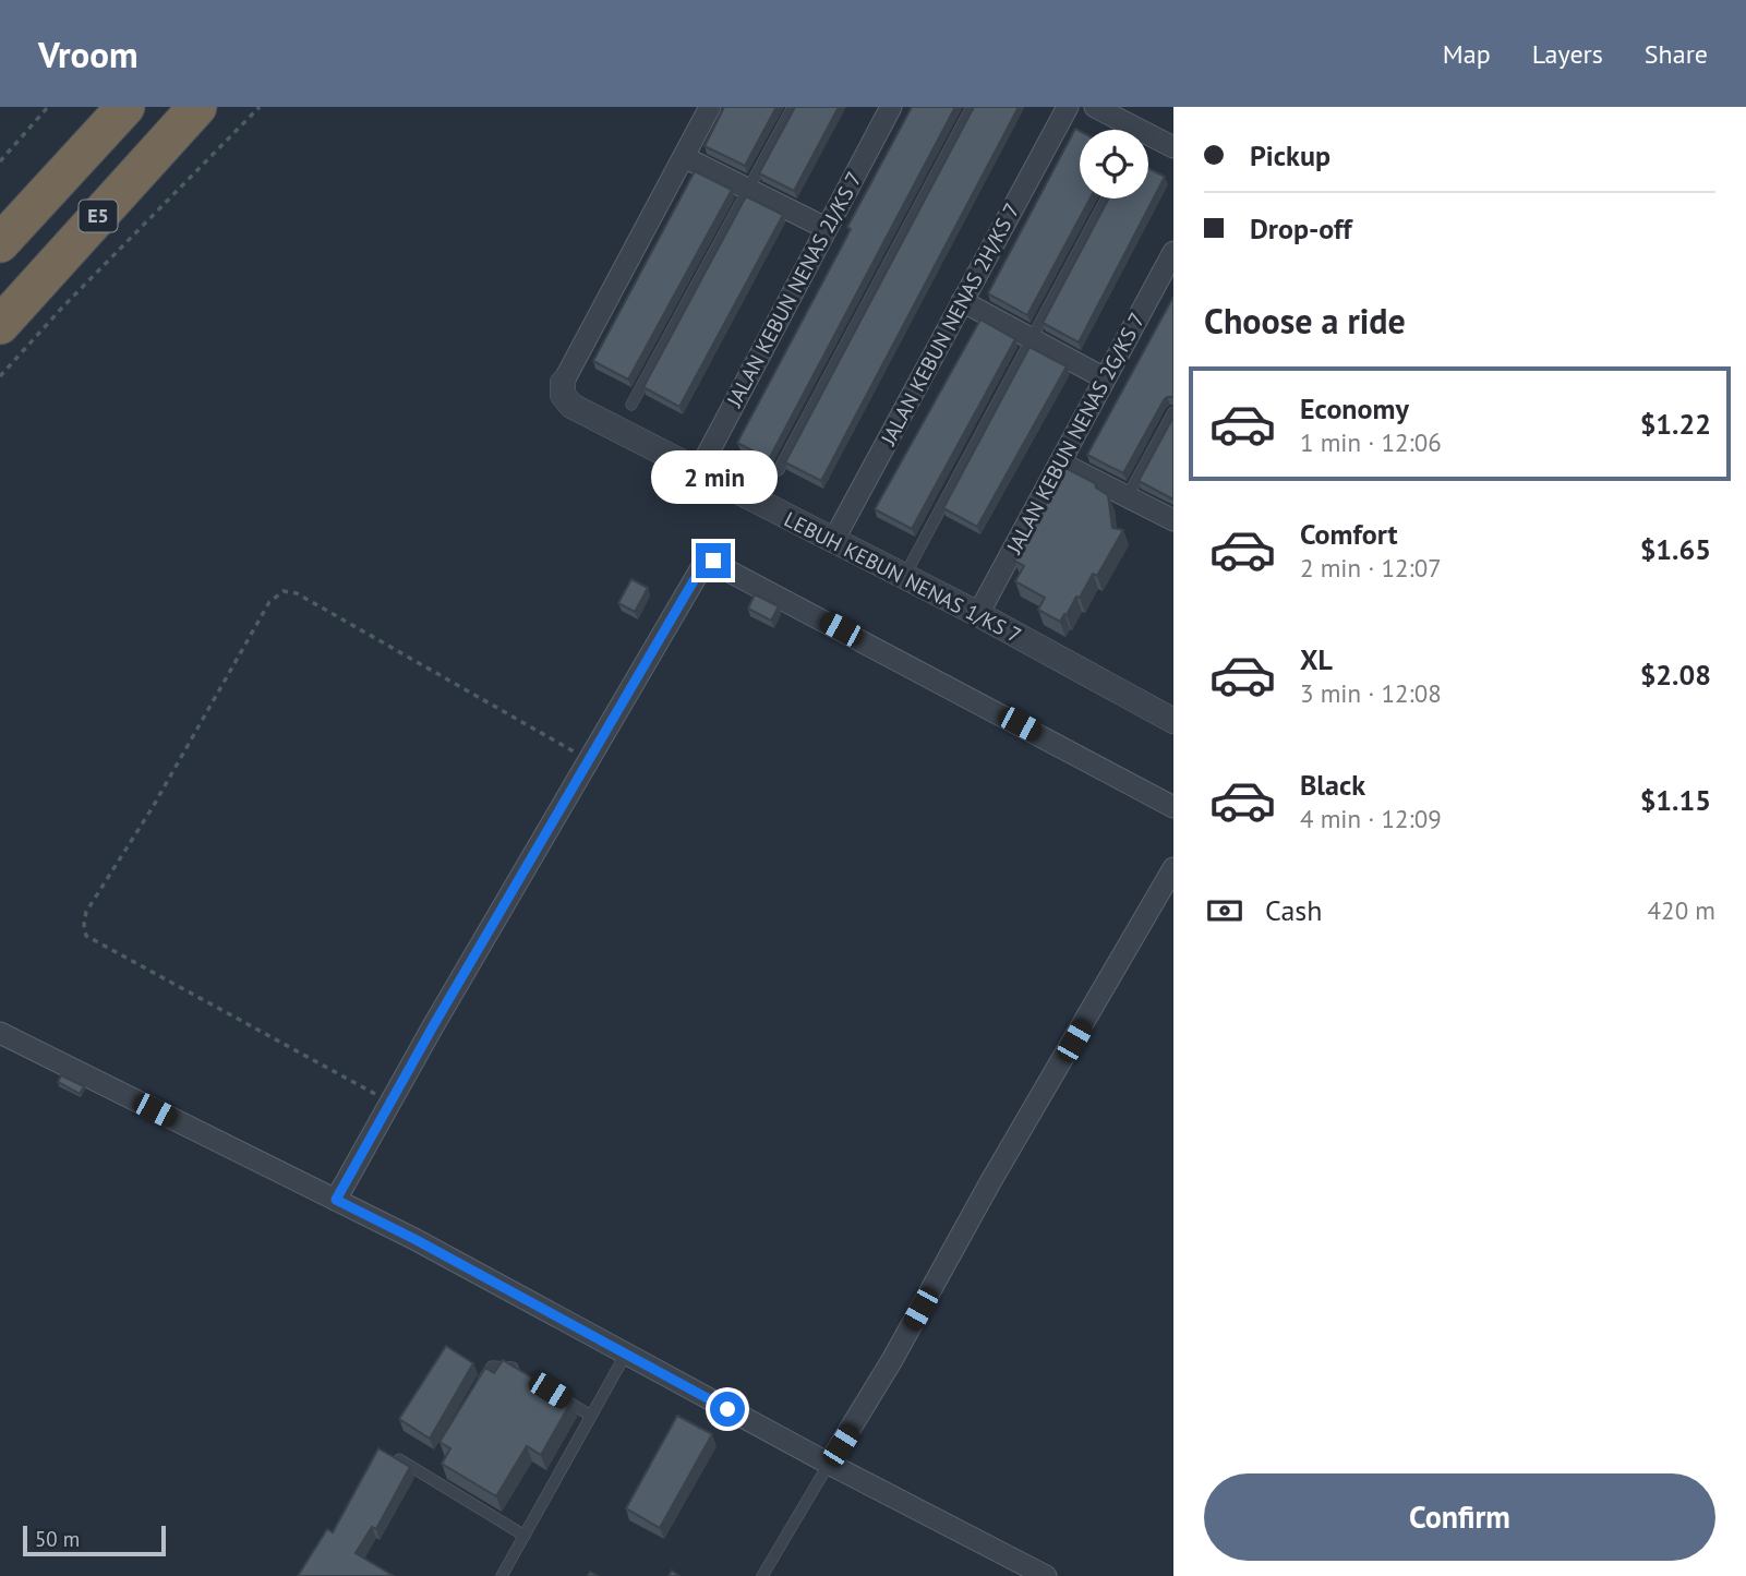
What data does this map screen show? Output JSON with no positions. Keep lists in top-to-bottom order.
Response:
{
  "streets": {
    "highway": ["E5"],
    "street": [
      "JALAN KEBUN NENAS 2J/KS 7",
      "JALAN KEBUN NENAS 2H/KS 7",
      "JALAN KEBUN NENAS 2G/KS 7",
      "LEBUH KEBUN NENAS 1/KS 7"
    ]
  },
  "crossings": [
    ["JALAN KEBUN NENAS 2J/KS 7", "LEBUH KEBUN NENAS 1/KS 7"],
    ["JALAN KEBUN NENAS 2H/KS 7", "LEBUH KEBUN NENAS 1/KS 7"],
    ["JALAN KEBUN NENAS 2G/KS 7", "LEBUH KEBUN NENAS 1/KS 7"]
  ],
  "scale_bar": "50 m",
  "page": {
    "header": "Vroom",
    "nav": ["Map", "Layers", "Share"],
    "banner": ["Pickup", "Drop-off"],
    "heading": "Choose a ride",
    "list": [
      {
        "name": "Economy",
        "note": "1 min · 12:06",
        "value": "$1.22"
      },
      {
        "name": "Comfort",
        "note": "2 min · 12:07",
        "value": "$1.65"
      },
      {
        "name": "XL",
        "note": "3 min · 12:08",
        "value": "$2.08"
      },
      {
        "name": "Black",
        "note": "4 min · 12:09",
        "value": "$1.15"
      }
    ],
    "bubble": "2 min",
    "pay": ["Cash", "420 m"],
    "buttons": "Confirm",
    "scale": "50 m"
  }
}
